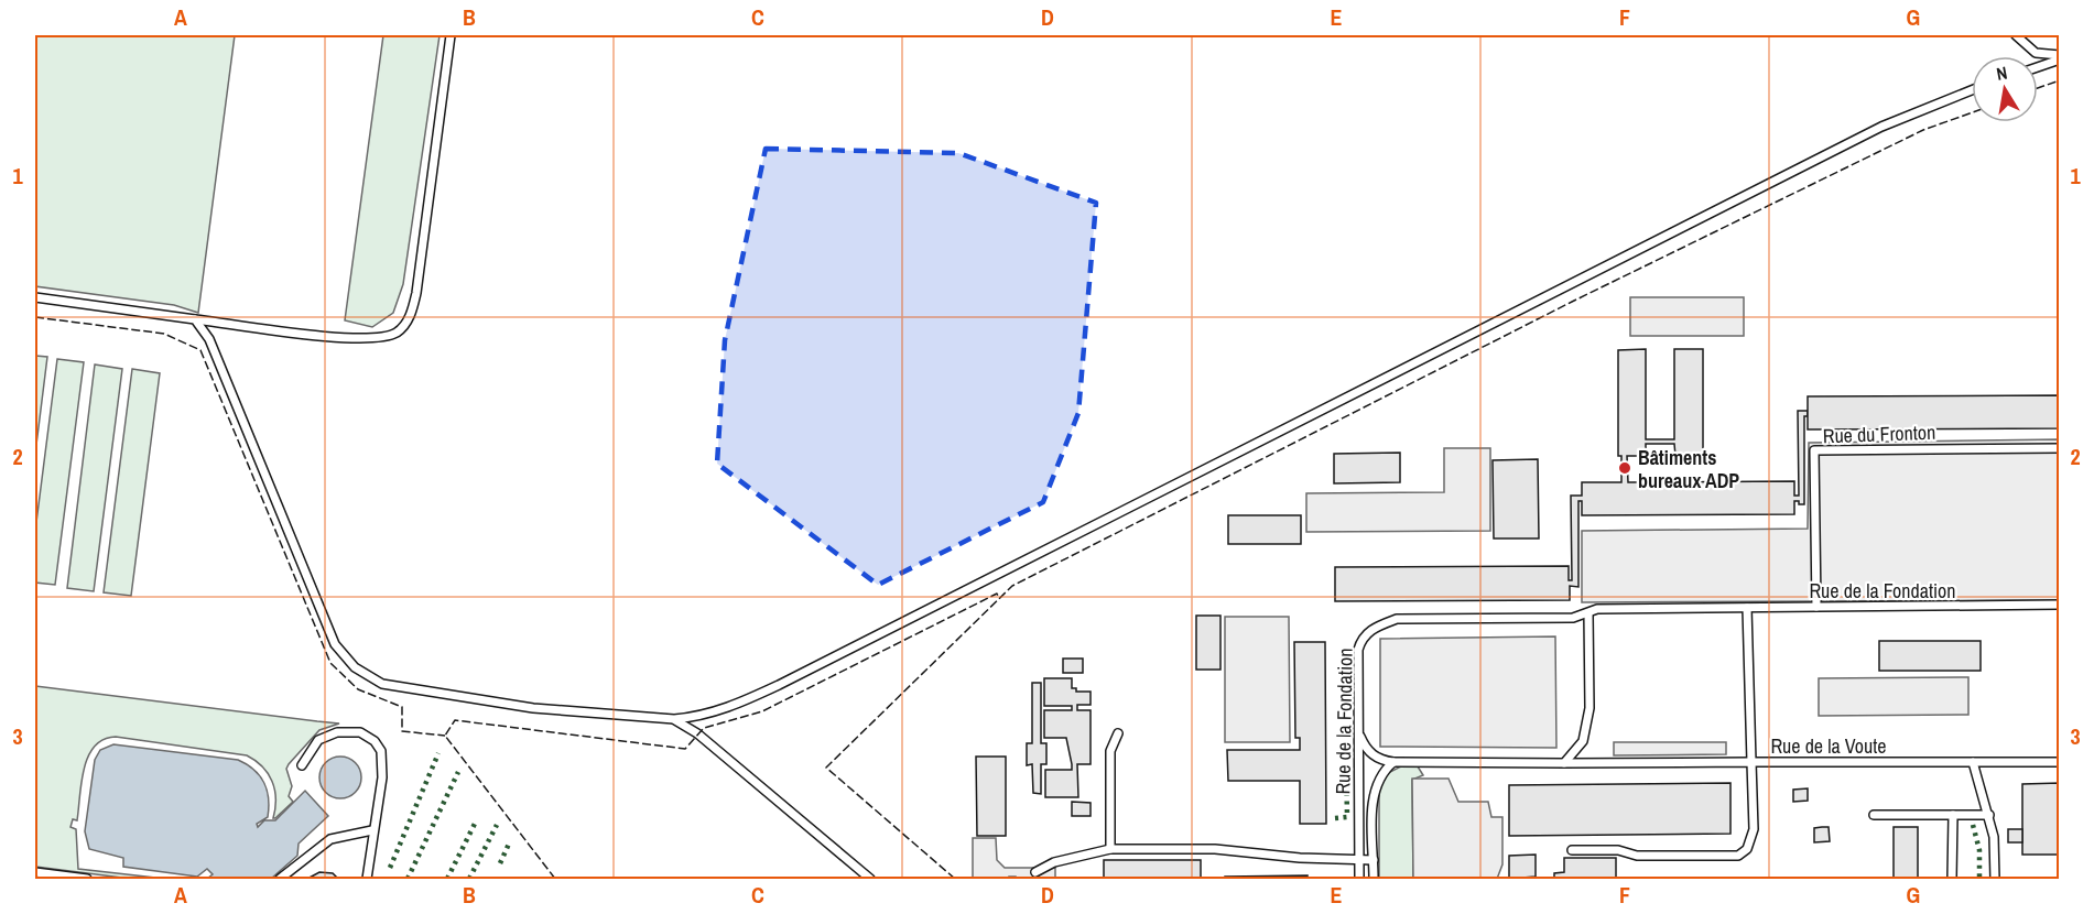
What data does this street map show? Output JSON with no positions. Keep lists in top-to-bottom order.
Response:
{
  "streets": {
    "lane": ["Rue du Fronton", "Rue de la Fondation", "Rue de la Voute"]
  },
  "crossings": [
    ["Rue du Fronton", "Rue de la Fondation"],
    ["Rue de la Fondation", "Rue de la Voute"]
  ],
  "places": ["Bâtiments bureaux ADP"],
  "north": "top",
  "grid": {
    "columns": [
      "A",
      "B",
      "C",
      "D",
      "E",
      "F",
      "G"
    ],
    "rows": ["1", "2", "3"]
  }
}
